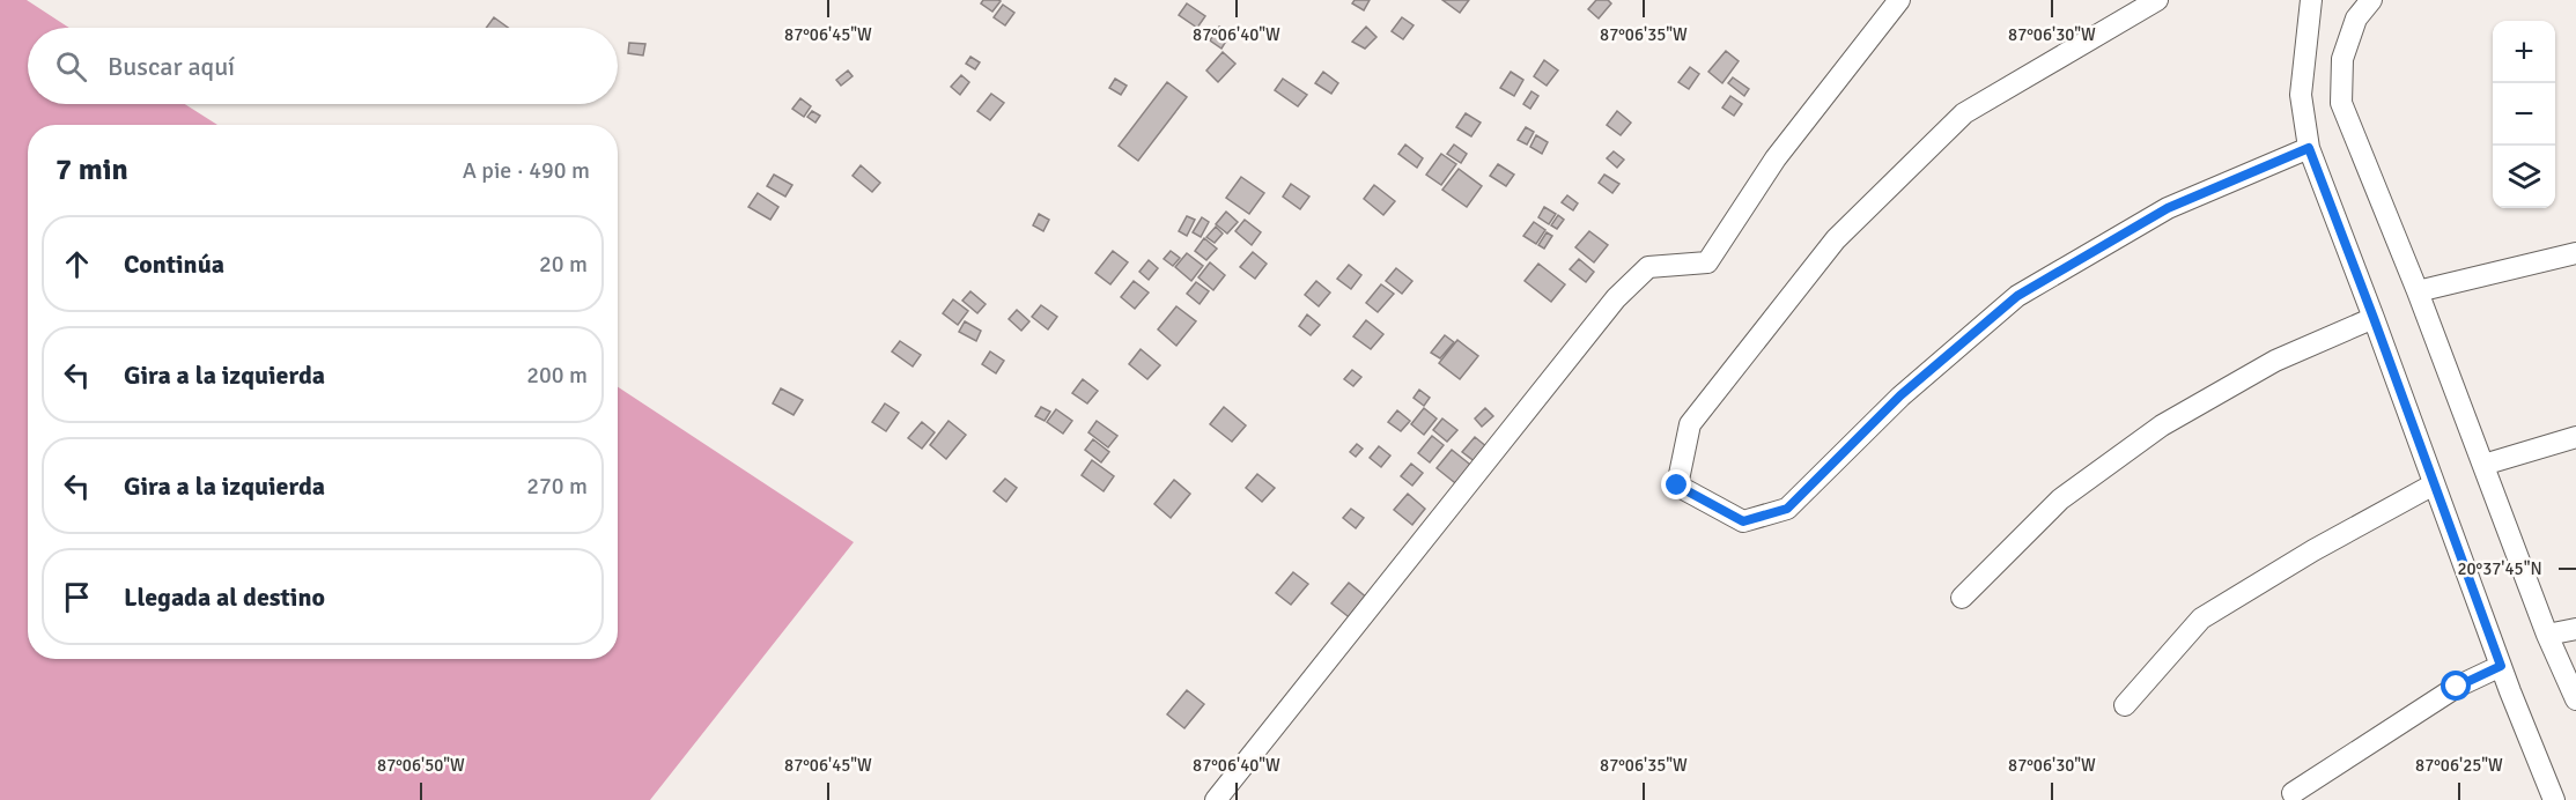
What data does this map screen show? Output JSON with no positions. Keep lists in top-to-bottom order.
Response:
{
  "page": {
    "map_buttons": ["+", "−"],
    "search": "Buscar aquí",
    "heading": ["7 min", "A pie · 490 m"],
    "list": [
      ["Continúa", "20 m"],
      ["Gira a la izquierda", "200 m"],
      ["Gira a la izquierda", "270 m"],
      "Llegada al destino"
    ]
  },
  "coordinates": [
    "87°06'45\"W",
    "87°06'40\"W",
    "87°06'35\"W",
    "87°06'30\"W",
    "20°37'45\"N",
    "87°06'50\"W",
    "87°06'25\"W"
  ]
}
